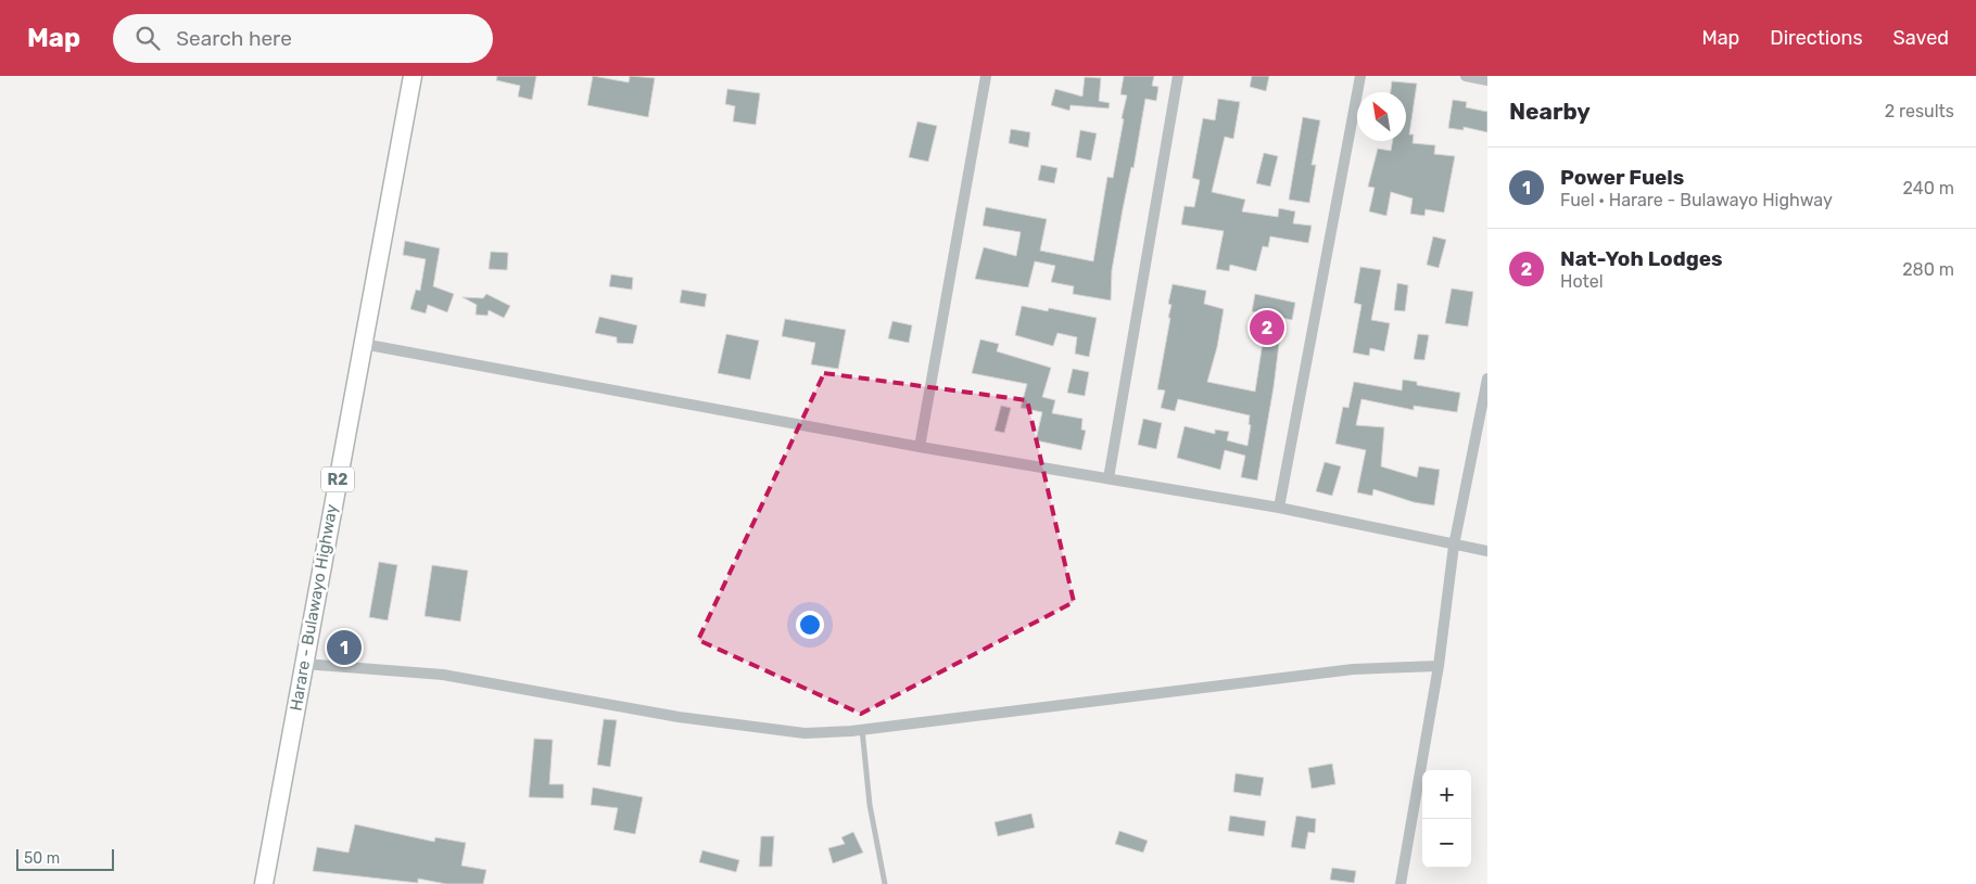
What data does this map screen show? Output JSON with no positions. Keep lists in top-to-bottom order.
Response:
{
  "streets": {
    "highway": ["R2", "Harare - Bulawayo Highway"]
  },
  "scale_bar": "50 m",
  "north": "top left",
  "page": {
    "header": "Map",
    "search": "Search here",
    "nav": ["Map", "Directions", "Saved"],
    "heading": ["Nearby", "2 results"],
    "list": [
      {
        "mark": "1",
        "name": "Power Fuels",
        "note": "Fuel · Harare - Bulawayo Highway",
        "value": "240 m"
      },
      {
        "mark": "2",
        "name": "Nat-Yoh Lodges",
        "note": "Hotel",
        "value": "280 m"
      }
    ],
    "pins": ["2", "1"],
    "map_buttons": ["+", "−"],
    "scale": "50 m"
  }
}
